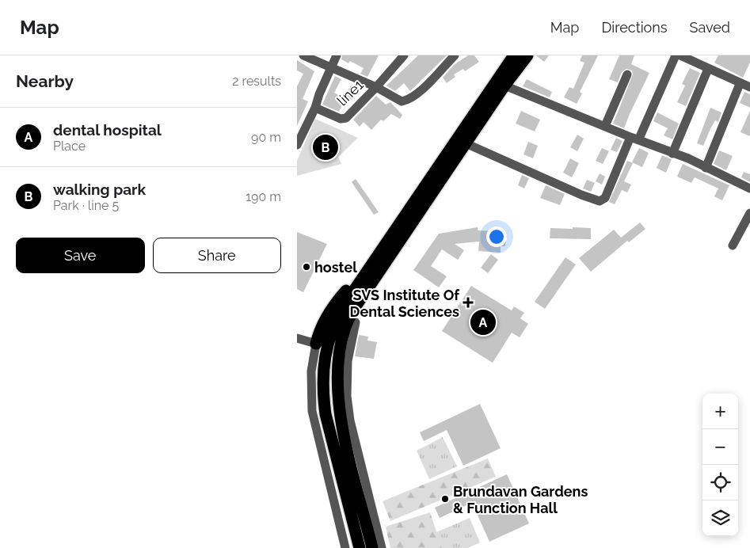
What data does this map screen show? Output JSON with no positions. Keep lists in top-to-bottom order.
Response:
{
  "streets": {
    "street": ["line1"]
  },
  "places": {
    "other": ["hostel", "Brundavan Gardens & Function Hall"],
    "health": ["SVS Institute Of Dental Sciences"]
  },
  "page": {
    "header": "Map",
    "nav": ["Map", "Directions", "Saved"],
    "heading": ["Nearby", "2 results"],
    "list": [
      {
        "mark": "A",
        "name": "dental hospital",
        "note": "Place",
        "value": "90 m"
      },
      {
        "mark": "B",
        "name": "walking park",
        "note": "Park · line 5",
        "value": "190 m"
      }
    ],
    "pins": ["B", "A"],
    "buttons": ["Save", "Share"],
    "map_buttons": ["+", "−"]
  }
}
